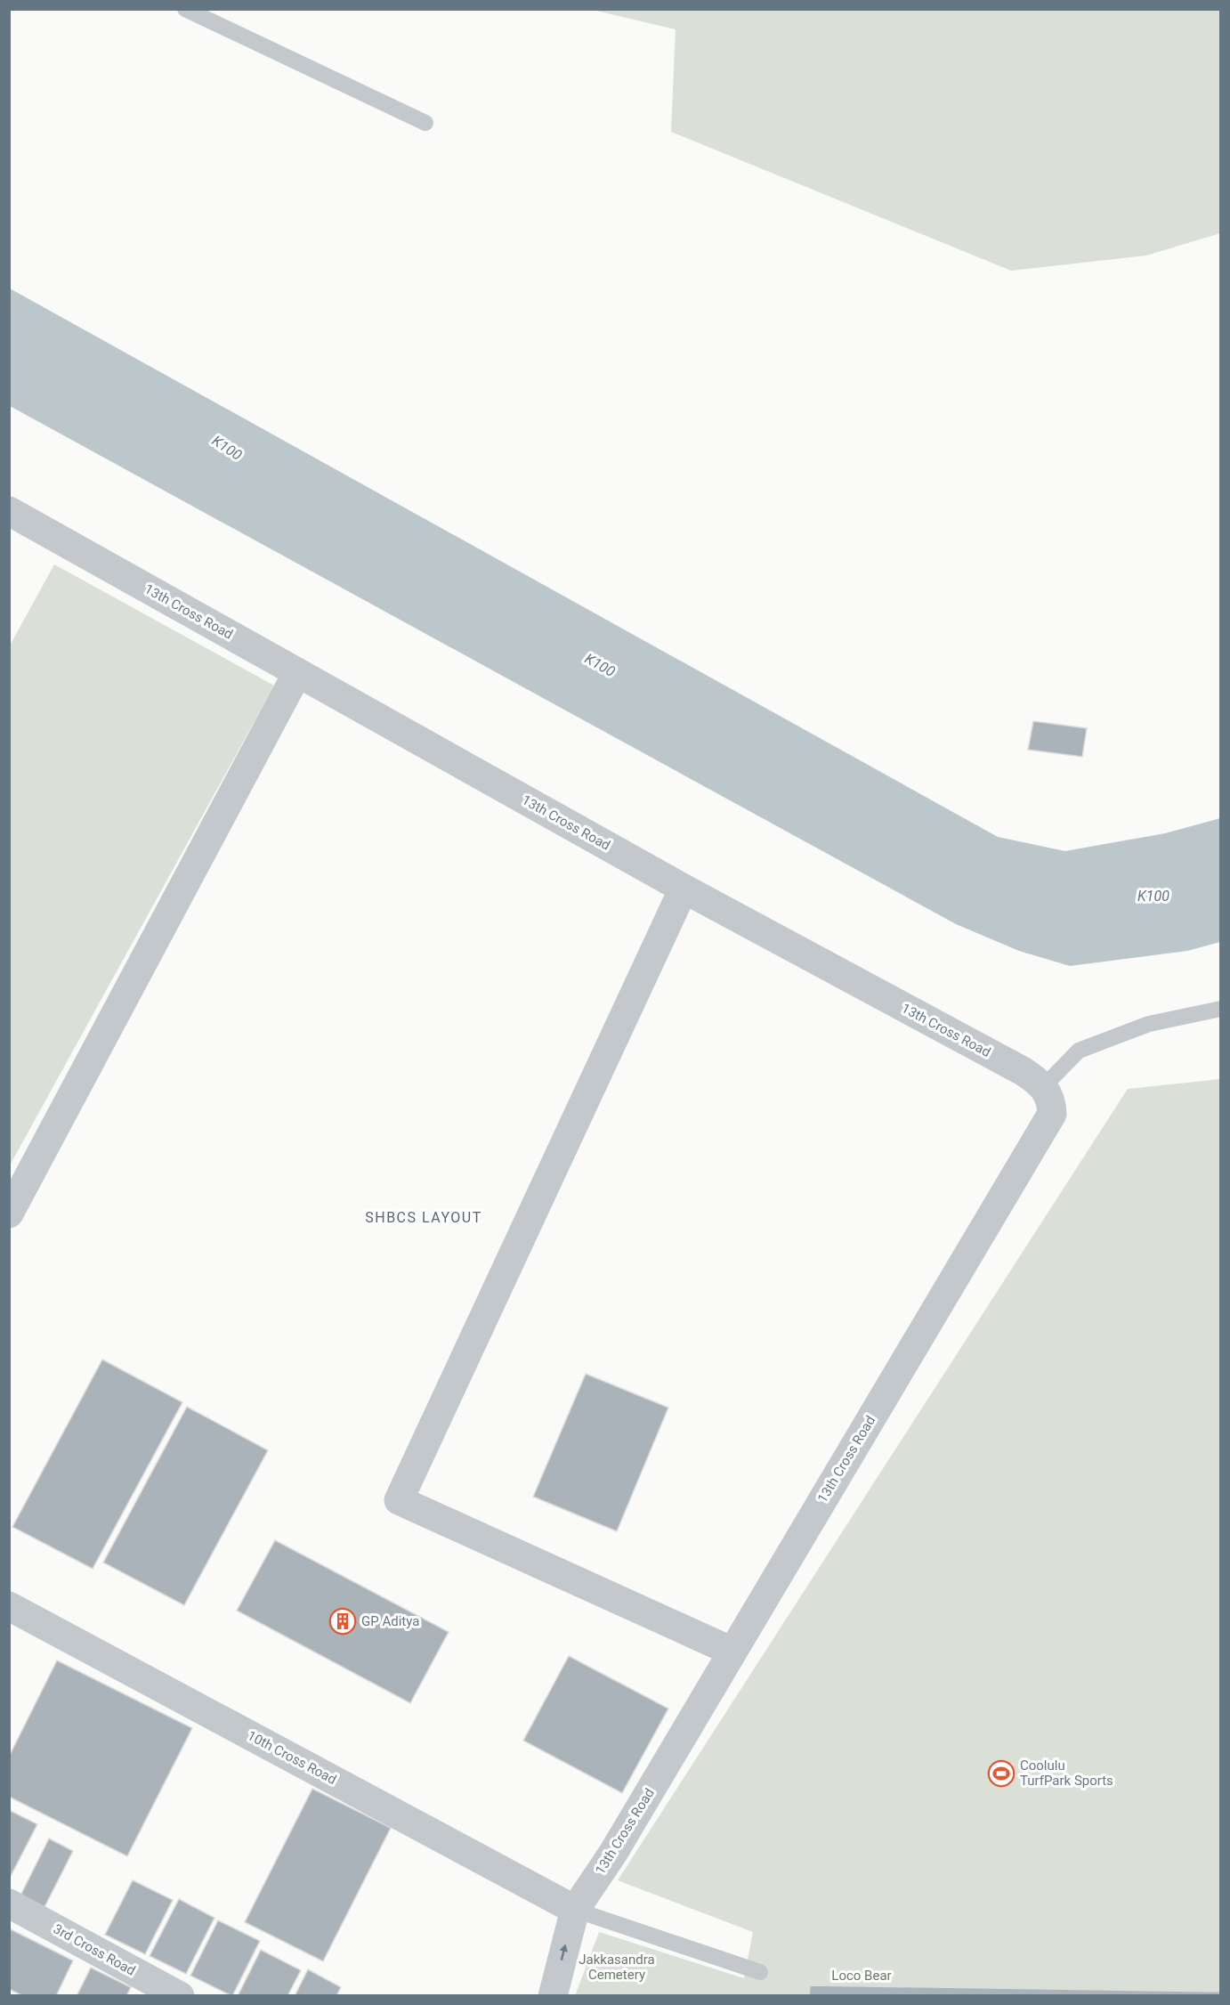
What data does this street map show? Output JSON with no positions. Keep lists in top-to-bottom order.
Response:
{
  "streets": {
    "street": ["13th Cross Road", "10th Cross Road", "3rd Cross Road"]
  },
  "crossings": [
    ["13th Cross Road", "10th Cross Road"]
  ],
  "districts": ["SHBCS LAYOUT"],
  "water": ["K100"],
  "parks": ["Jakkasandra Cemetery", "Loco Bear"],
  "places": {
    "building": ["GP Aditya"],
    "sports": ["Coolulu TurfPark Sports"]
  }
}
